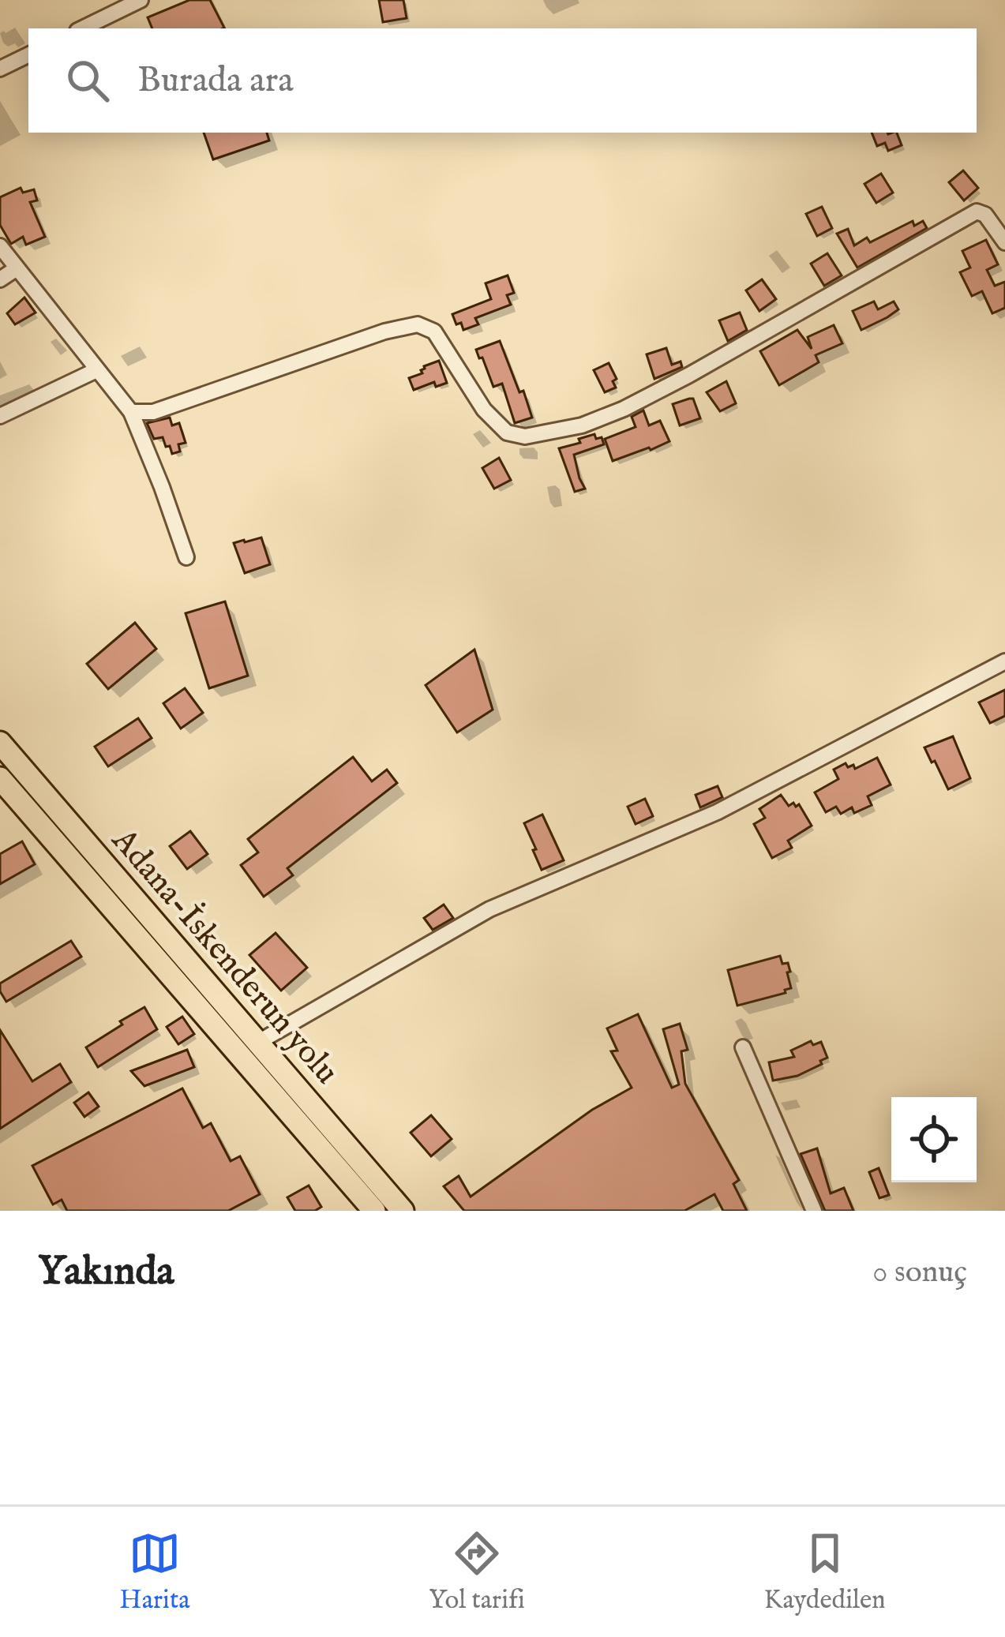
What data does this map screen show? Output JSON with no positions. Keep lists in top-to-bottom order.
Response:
{
  "streets": {
    "highway": ["Adana-İskenderun yolu"]
  },
  "page": {
    "search": "Burada ara",
    "heading": ["Yakında", "0 sonuç"],
    "nav": ["Harita", "Yol tarifi", "Kaydedilen"]
  }
}
